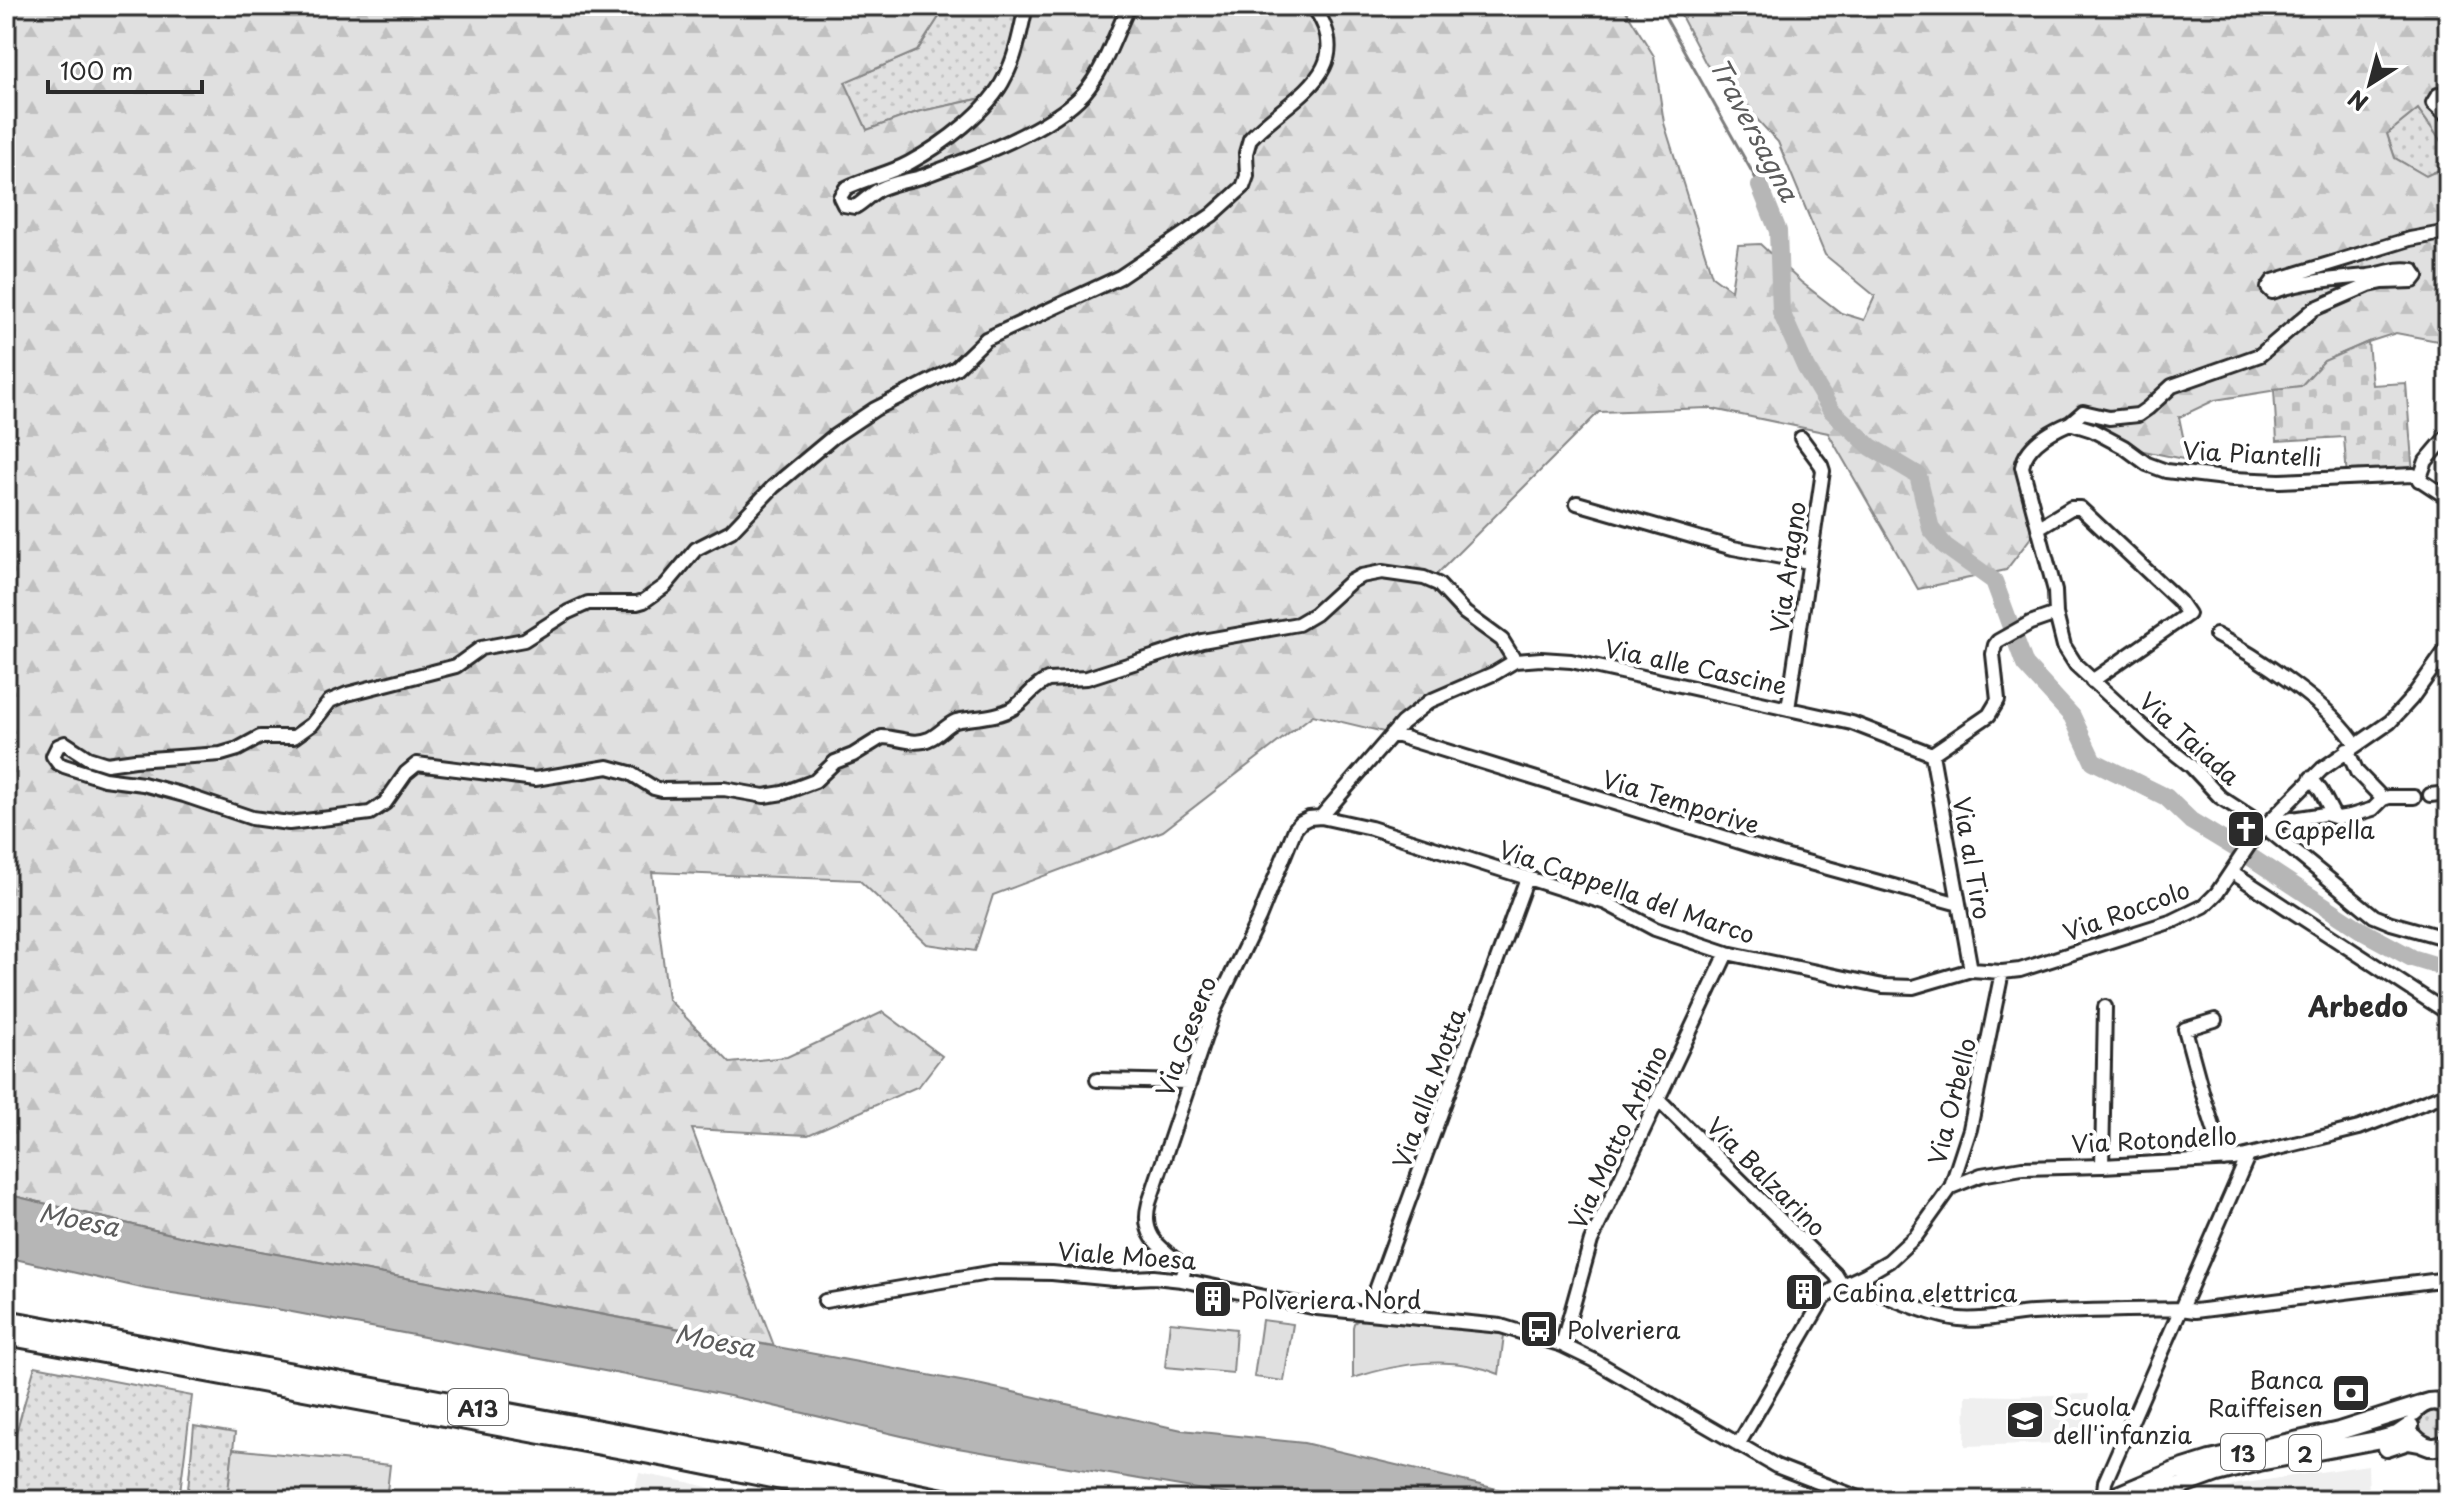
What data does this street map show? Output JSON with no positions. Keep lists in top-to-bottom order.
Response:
{
  "streets": {
    "highway": ["A13"],
    "main road": ["13", "2"],
    "street": [
      "Via Piantelli",
      "Via Aragno",
      "Via alle Cascine",
      "Via Taiada",
      "Via Temporive",
      "Via al Tiro",
      "Via Cappella del Marco",
      "Via Roccolo",
      "Via Gesero",
      "Via alla Motta",
      "Via Orbello",
      "Via Motto Arbino",
      "Via Rotondello",
      "Via Balzarino",
      "Viale Moesa"
    ]
  },
  "crossings": [
    ["Via Piantelli", "Via Taiada"],
    ["Via Aragno", "Via alle Cascine"],
    ["Via alle Cascine", "Via Temporive"],
    ["Via alle Cascine", "Via al Tiro"],
    ["Via alle Cascine", "Via Cappella del Marco"],
    ["Via alle Cascine", "Via Gesero"],
    ["Via Taiada", "Via Roccolo"],
    ["Via Temporive", "Via al Tiro"],
    ["Via al Tiro", "Via Cappella del Marco"],
    ["Via Cappella del Marco", "Via Roccolo"],
    ["Via Cappella del Marco", "Via Gesero"],
    ["Via Cappella del Marco", "Via alla Motta"],
    ["Via Cappella del Marco", "Via Orbello"],
    ["Via Cappella del Marco", "Via Motto Arbino"],
    ["Via Roccolo", "Via Orbello"],
    ["Via Gesero", "Viale Moesa"],
    ["Via alla Motta", "Viale Moesa"],
    ["Via Orbello", "Via Rotondello"],
    ["Via Orbello", "Via Balzarino"],
    ["Via Orbello", "Viale Moesa"],
    ["Via Motto Arbino", "Via Balzarino"],
    ["Via Motto Arbino", "Viale Moesa"]
  ],
  "districts": ["Arbedo"],
  "water": ["Traversagna", "Moesa"],
  "places": {
    "church": ["Cappella"],
    "building": ["Cabina elettrica", "Polveriera Nord"],
    "bus stop": ["Polveriera"],
    "bank": ["Banca Raiffeisen"],
    "school or university": ["Scuola dell'infanzia"]
  },
  "scale_bar": "100 m",
  "north": "bottom left"
}
